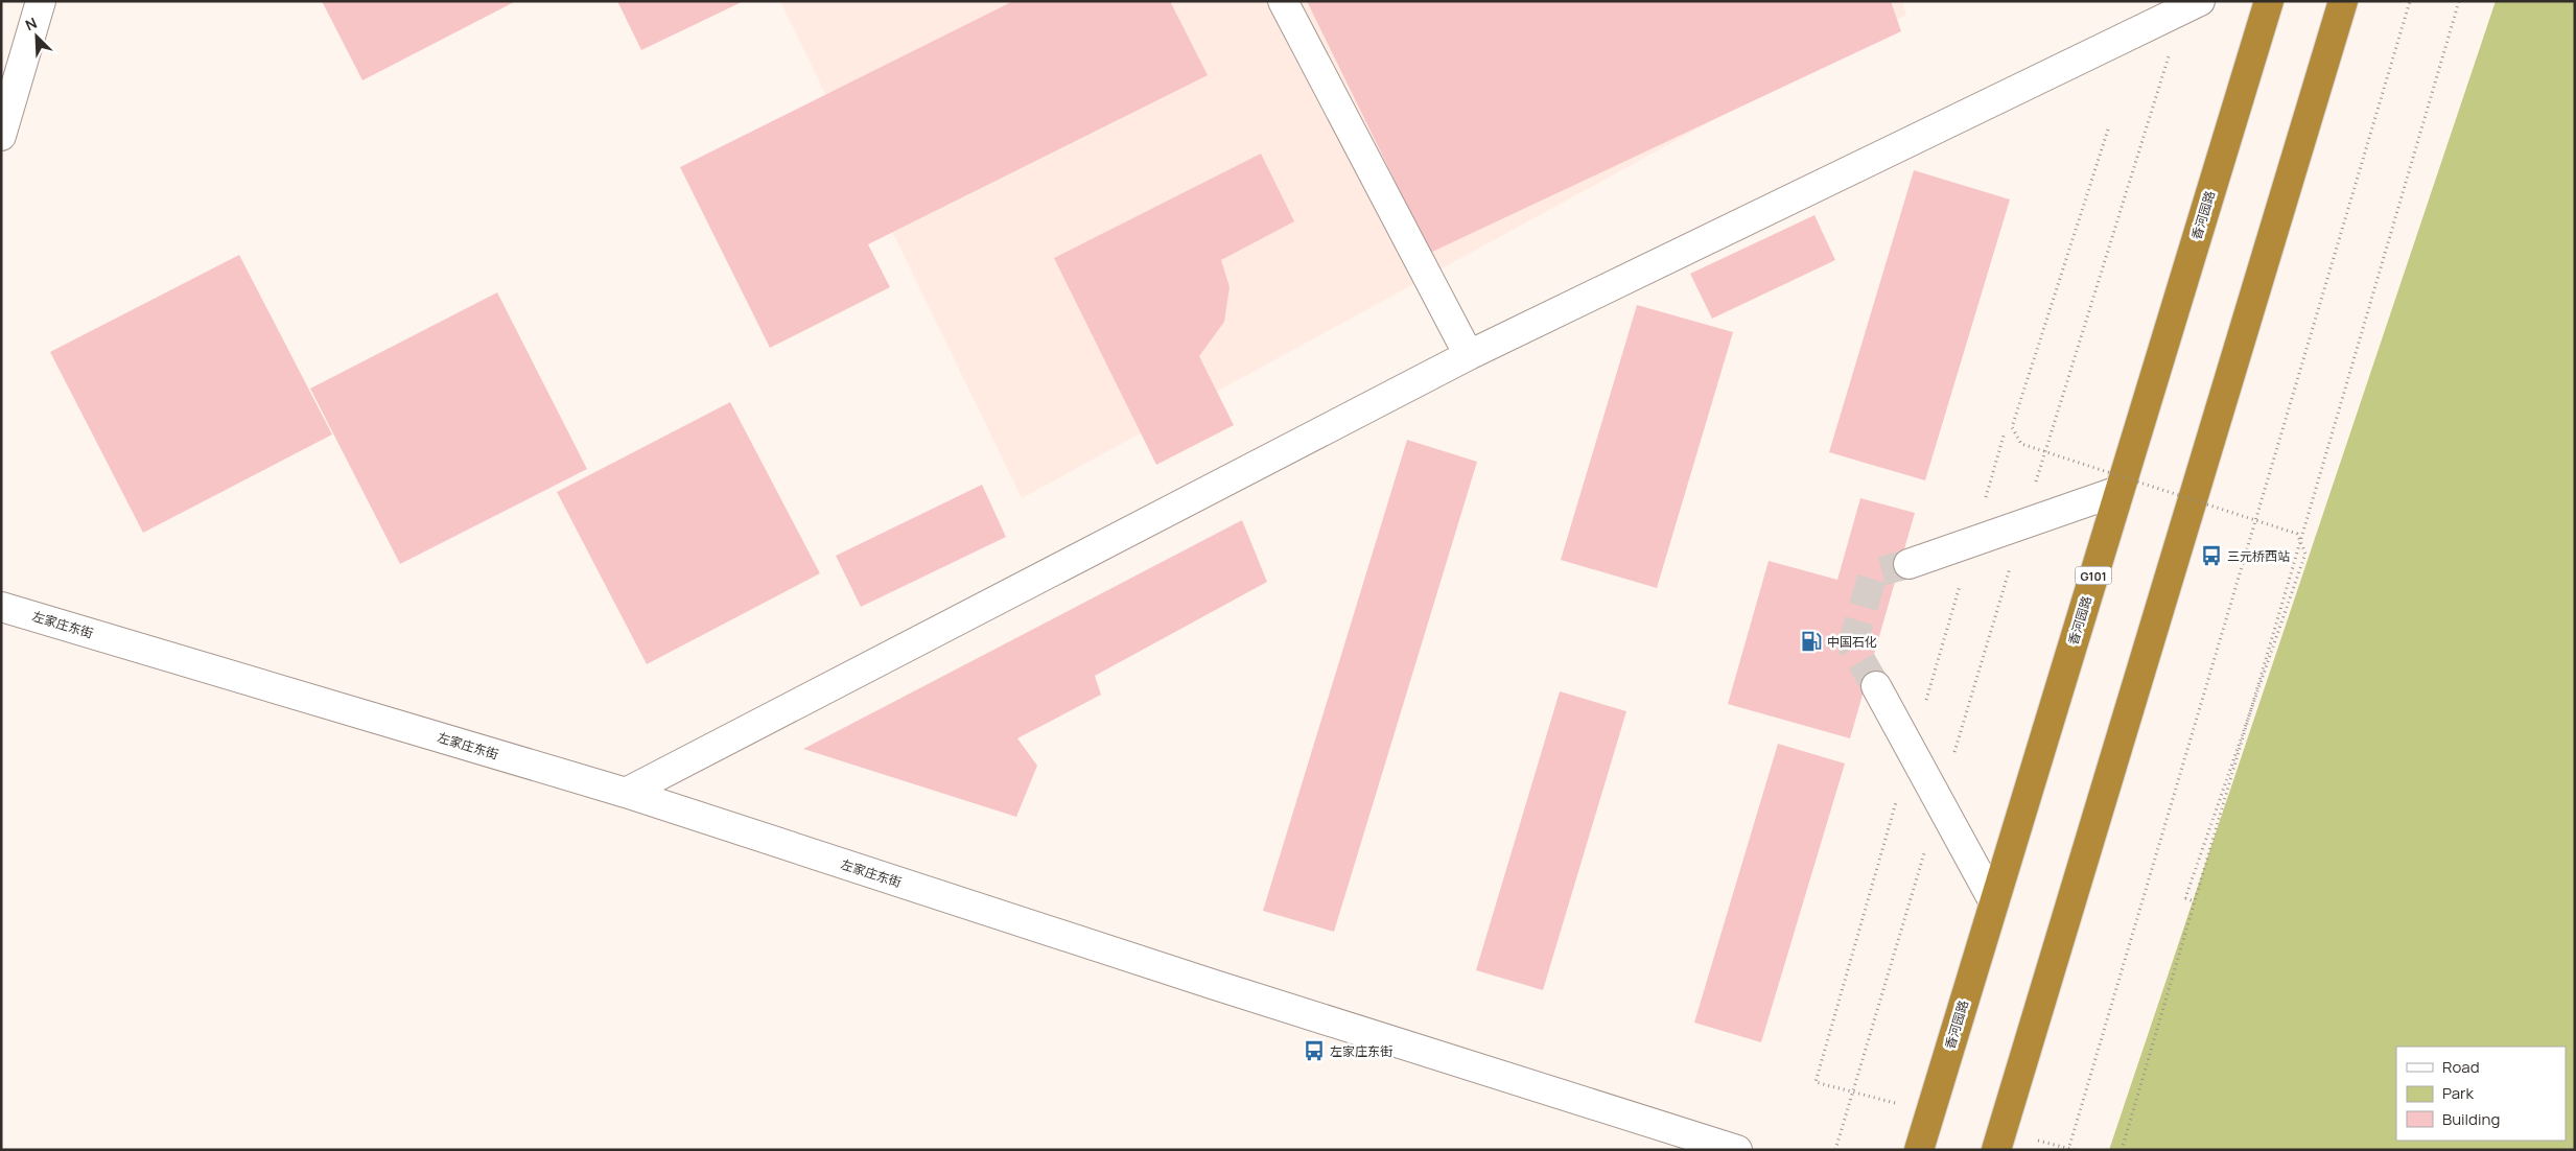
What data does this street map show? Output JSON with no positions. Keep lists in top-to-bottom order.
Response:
{
  "streets": {
    "highway": ["香河园路", "G101"],
    "street": ["左家庄东街"]
  },
  "places": {
    "bus stop": ["三元桥西站", "左家庄东街"],
    "fuel station": ["中国石化"]
  },
  "legend": ["Road", "Park", "Building"],
  "north": "top left"
}
